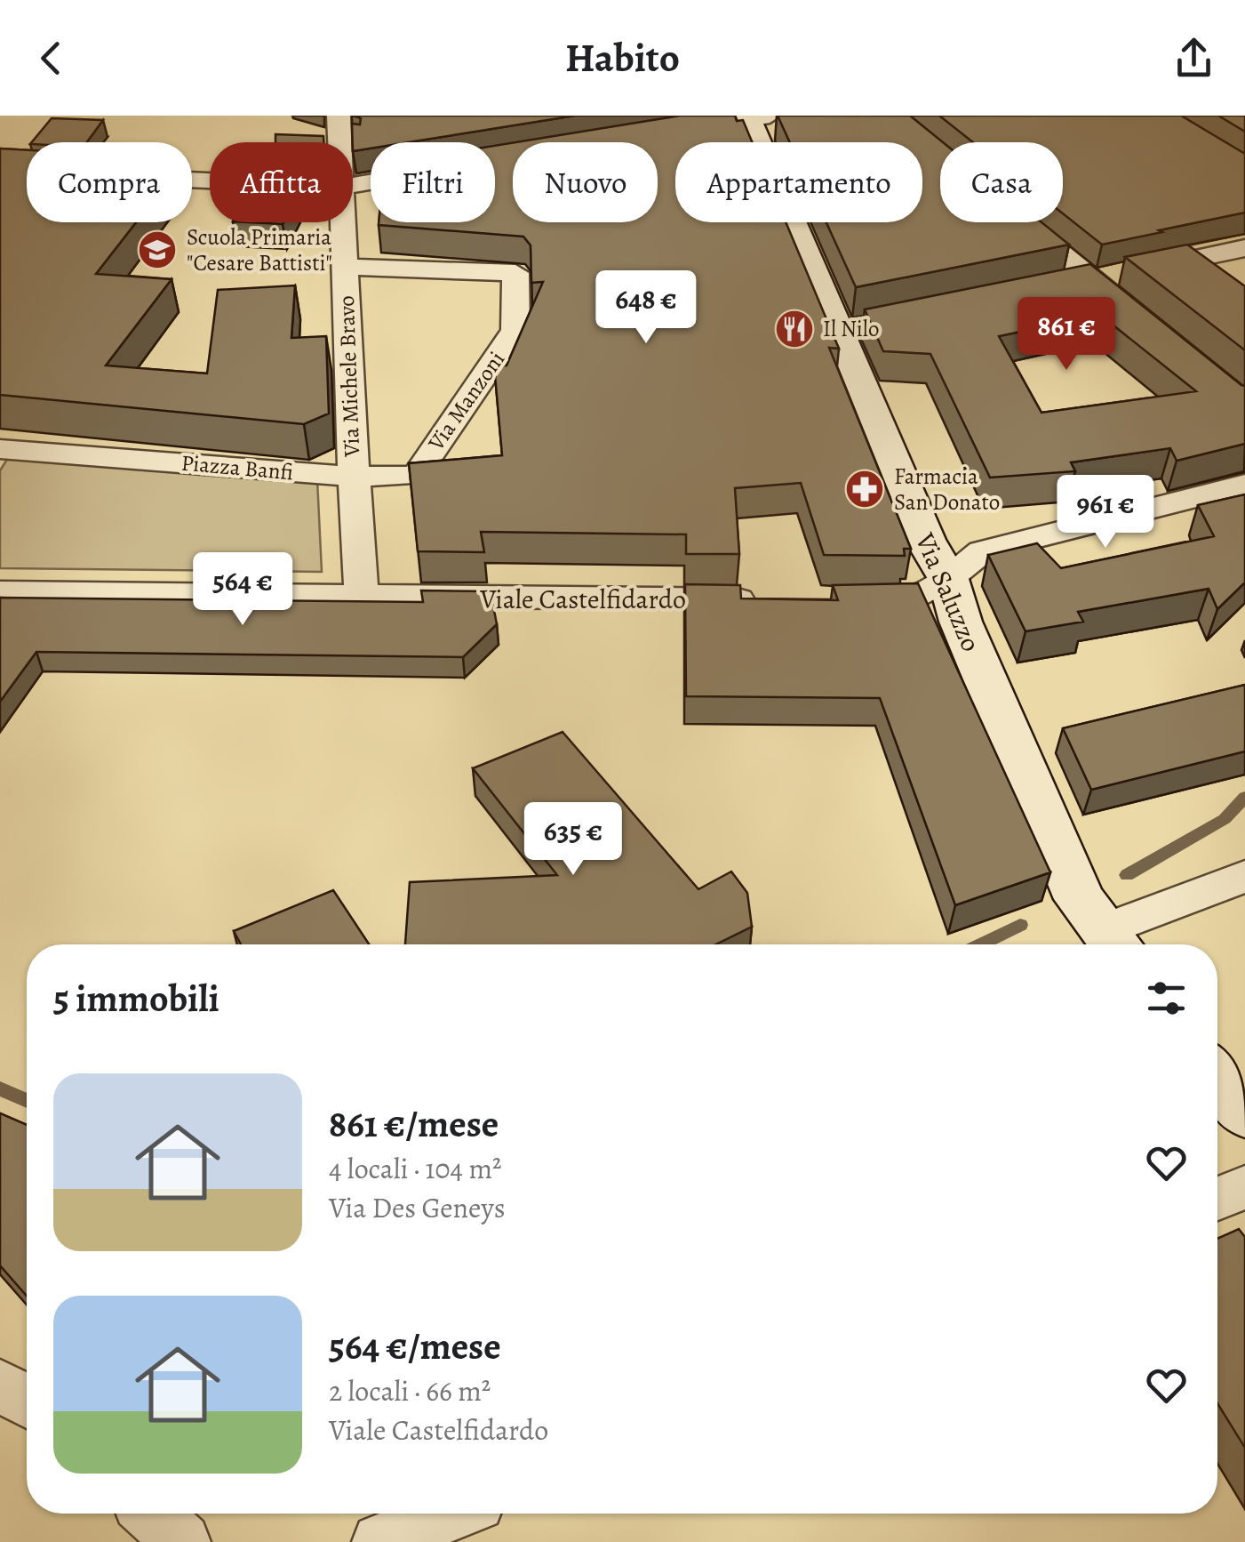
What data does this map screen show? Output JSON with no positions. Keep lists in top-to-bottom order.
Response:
{
  "streets": {
    "main road": ["Via Saluzzo"],
    "street": [
      "Via Michele Bravo",
      "Via Manzoni",
      "Piazza Banfi",
      "Viale Castelfidardo"
    ]
  },
  "crossings": [
    ["Via Michele Bravo", "Via Manzoni"],
    ["Via Michele Bravo", "Piazza Banfi"],
    ["Via Manzoni", "Piazza Banfi"]
  ],
  "places": {
    "school or university": ["Scuola Primaria \"Cesare Battisti\""],
    "restaurant": ["Il Nilo"],
    "pharmacy": ["Farmacia San Donato"]
  },
  "page": {
    "header": "Habito",
    "chip": [
      "Compra",
      "Affitta",
      "Filtri",
      "Nuovo",
      "Appartamento",
      "Casa"
    ],
    "price": [
      "648 €",
      "861 €",
      "961 €",
      "564 €",
      "635 €"
    ],
    "heading": "5 immobili",
    "list": [
      {
        "name": "861 €/mese",
        "note": "4 locali · 104 m² · Via Des Geneys"
      },
      {
        "name": "564 €/mese",
        "note": "2 locali · 66 m² · Viale Castelfidardo"
      }
    ]
  }
}
